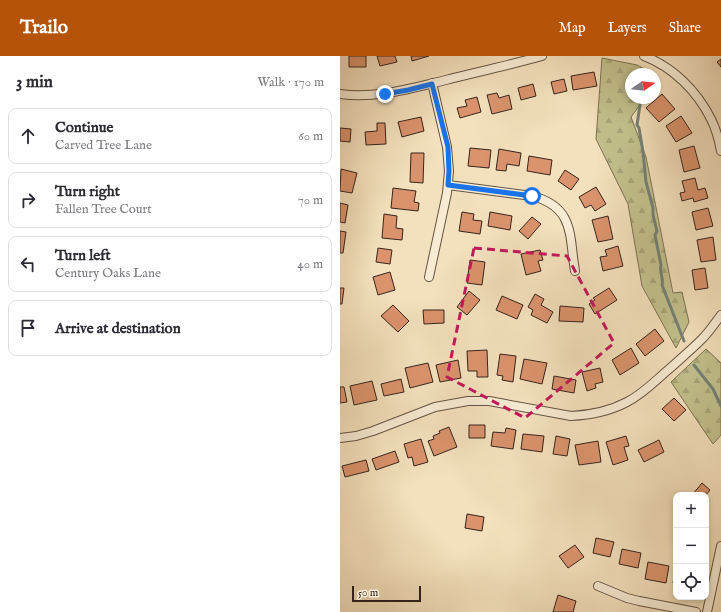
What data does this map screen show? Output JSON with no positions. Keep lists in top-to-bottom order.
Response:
{
  "scale_bar": "50 m",
  "north": "right",
  "page": {
    "header": "Trailo",
    "nav": ["Map", "Layers", "Share"],
    "heading": ["3 min", "Walk · 170 m"],
    "list": [
      ["Continue", "Carved Tree Lane", "60 m"],
      ["Turn right", "Fallen Tree Court", "70 m"],
      ["Turn left", "Century Oaks Lane", "40 m"],
      "Arrive at destination"
    ],
    "map_buttons": ["+", "−"],
    "scale": "50 m"
  }
}
